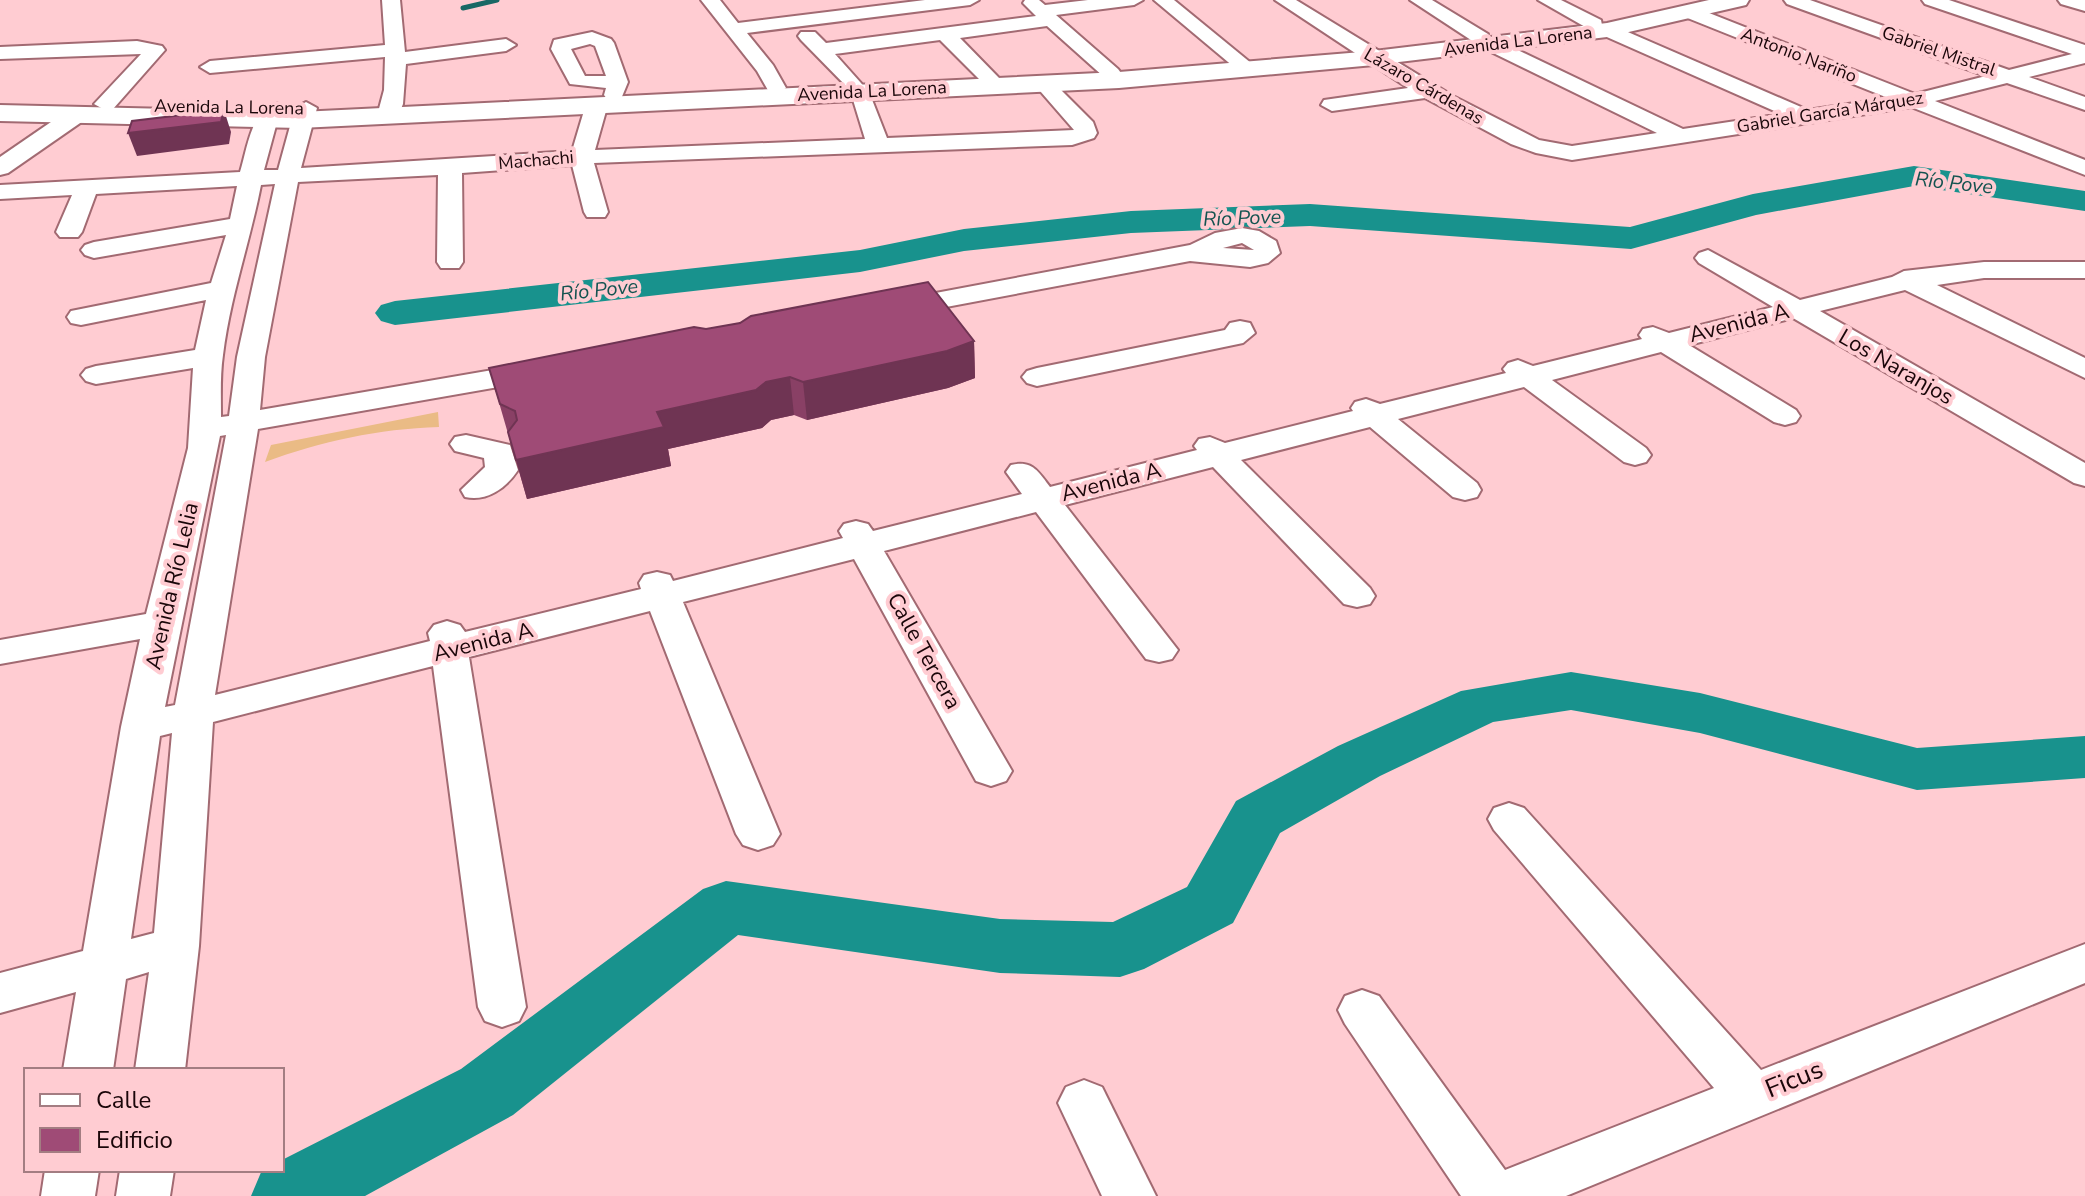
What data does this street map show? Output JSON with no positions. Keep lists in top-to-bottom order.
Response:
{
  "streets": {
    "main road": ["Avenida La Lorena"],
    "street": [
      "Gabriel Mistral",
      "Antonio Nariño",
      "Lázaro Cárdenas",
      "Gabriel García Márquez",
      "Machachi",
      "Avenida A",
      "Los Naranjos",
      "Avenida Río Lelia",
      "Calle Tercera",
      "Ficus"
    ]
  },
  "crossings": [
    ["Avenida La Lorena", "Antonio Nariño"],
    ["Avenida La Lorena", "Lázaro Cárdenas"],
    ["Avenida La Lorena", "Machachi"],
    ["Avenida La Lorena", "Avenida Río Lelia"],
    ["Gabriel Mistral", "Gabriel García Márquez"],
    ["Antonio Nariño", "Gabriel García Márquez"],
    ["Lázaro Cárdenas", "Gabriel García Márquez"],
    ["Machachi", "Avenida Río Lelia"],
    ["Avenida A", "Los Naranjos"],
    ["Avenida A", "Avenida Río Lelia"],
    ["Avenida A", "Calle Tercera"]
  ],
  "water": ["Río Pove"],
  "legend": ["Calle", "Edificio"]
}
